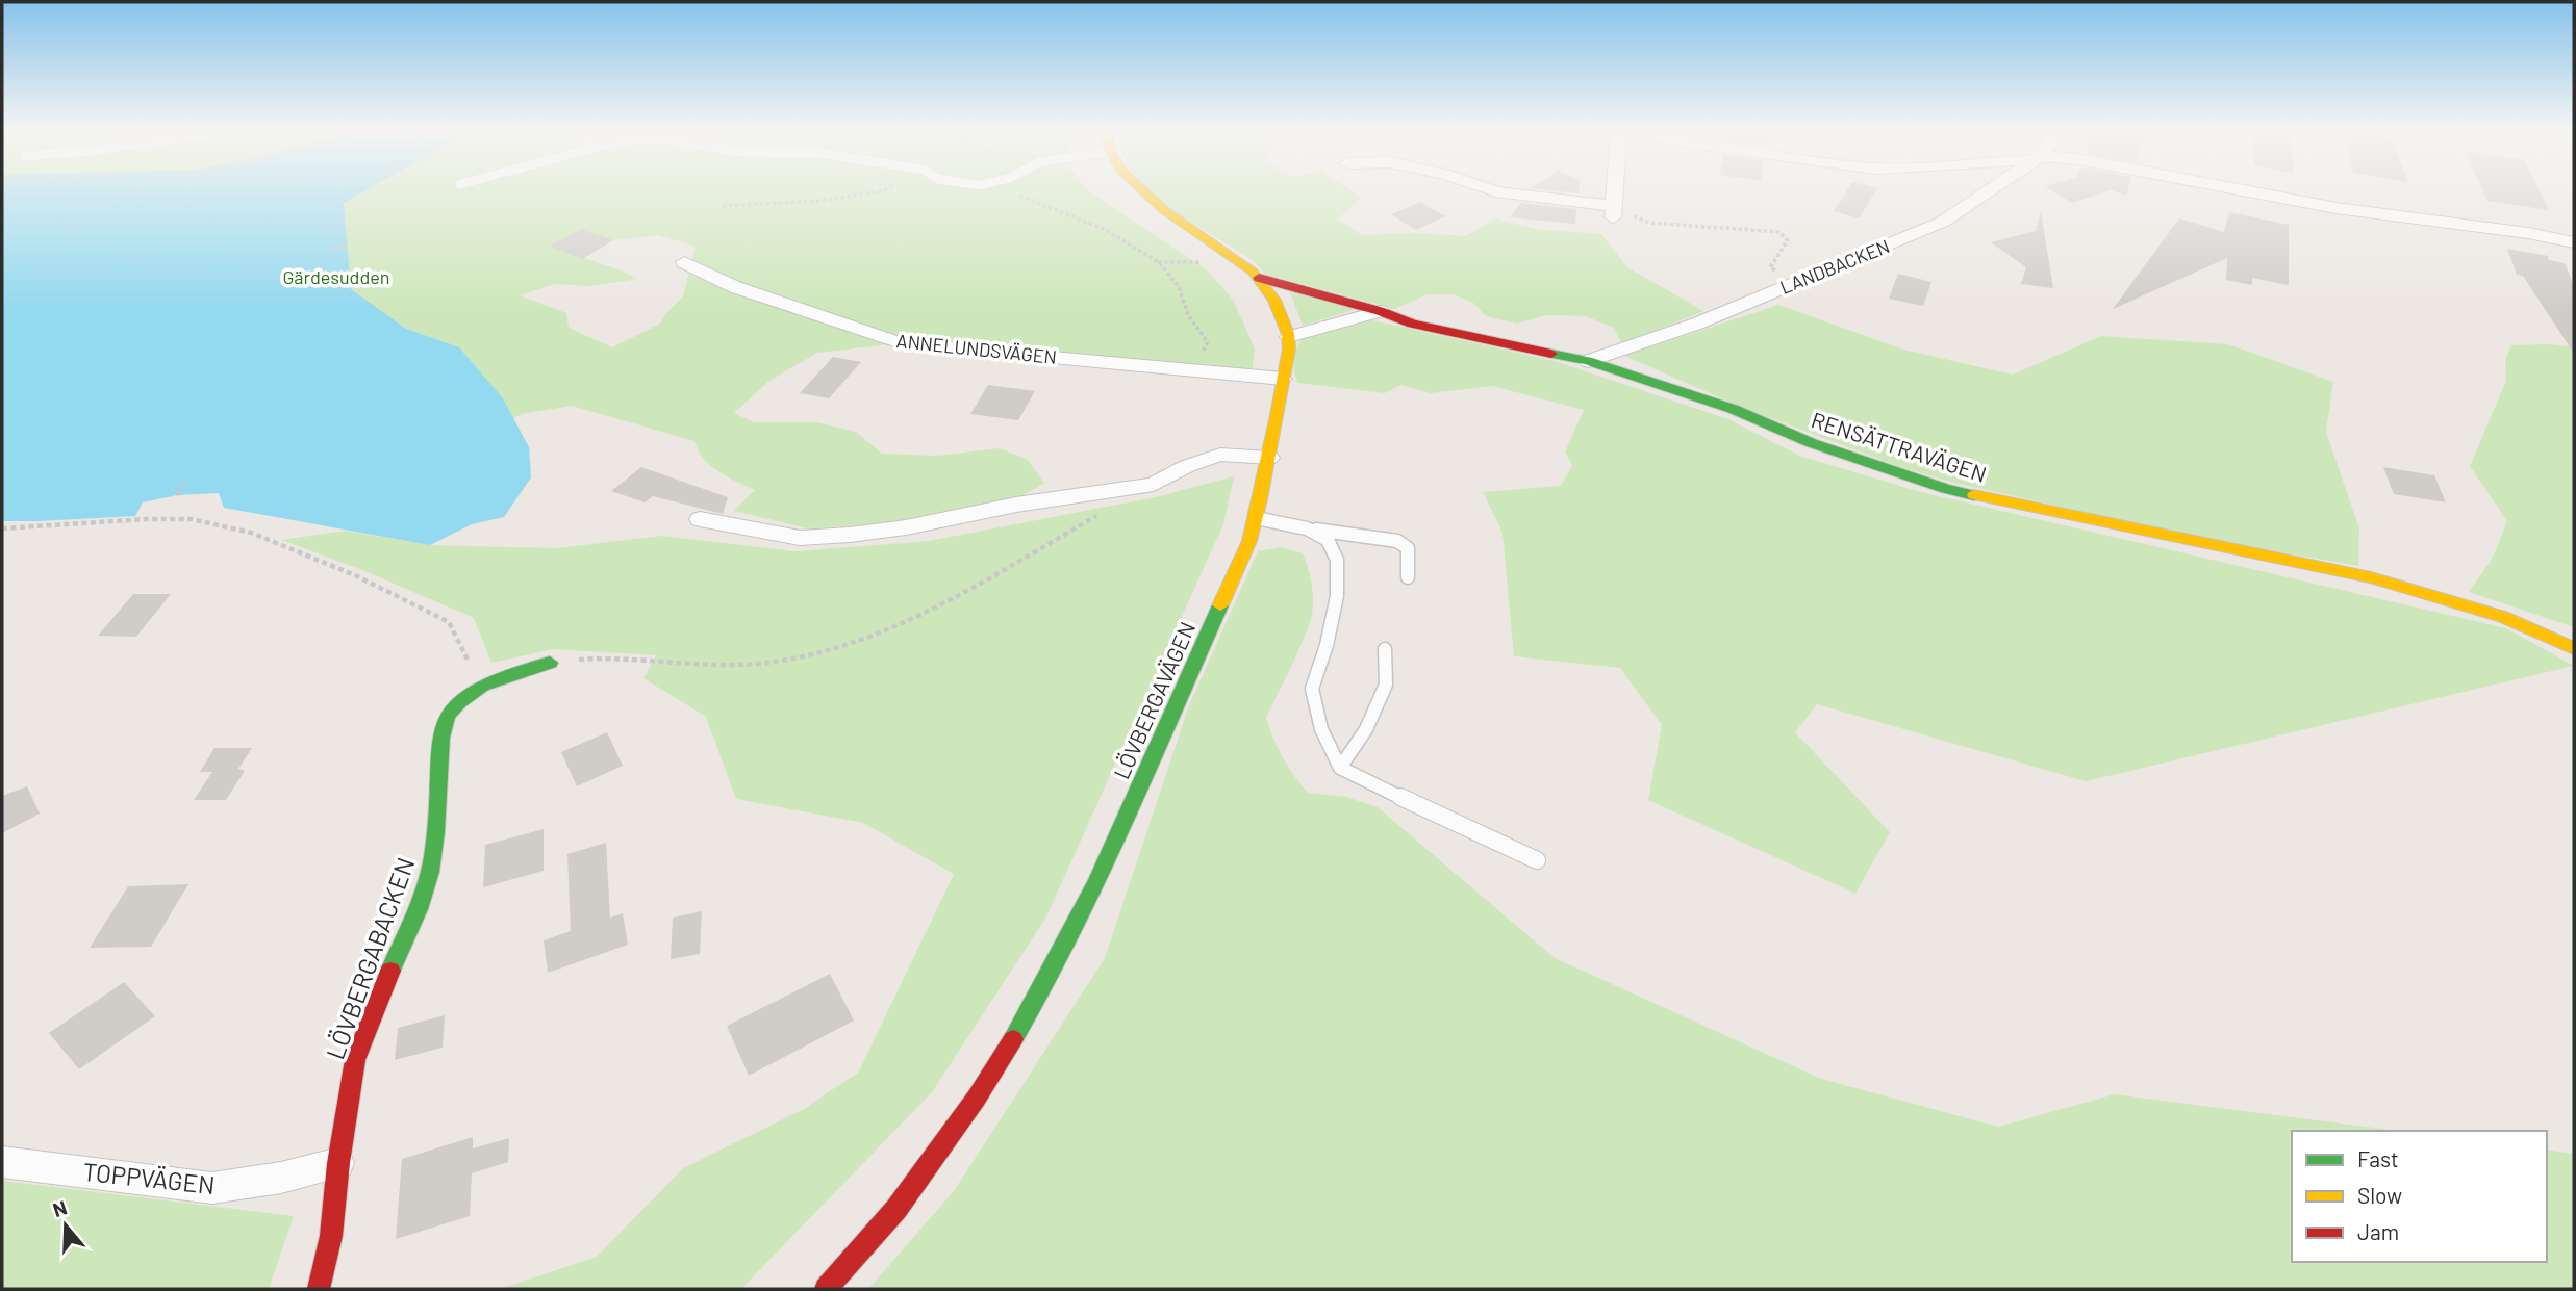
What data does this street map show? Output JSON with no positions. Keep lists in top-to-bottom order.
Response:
{
  "streets": {
    "street": [
      "LANDBACKEN",
      "ANNELUNDSVÄGEN",
      "RENSÄTTRAVÄGEN",
      "LÖVBERGAVÄGEN",
      "LÖVBERGABACKEN",
      "TOPPVÄGEN"
    ]
  },
  "crossings": [
    ["LANDBACKEN", "RENSÄTTRAVÄGEN"],
    ["ANNELUNDSVÄGEN", "LÖVBERGAVÄGEN"],
    ["LÖVBERGABACKEN", "TOPPVÄGEN"]
  ],
  "parks": ["Gärdesudden"],
  "legend": ["Fast", "Slow", "Jam"],
  "north": "top"
}
